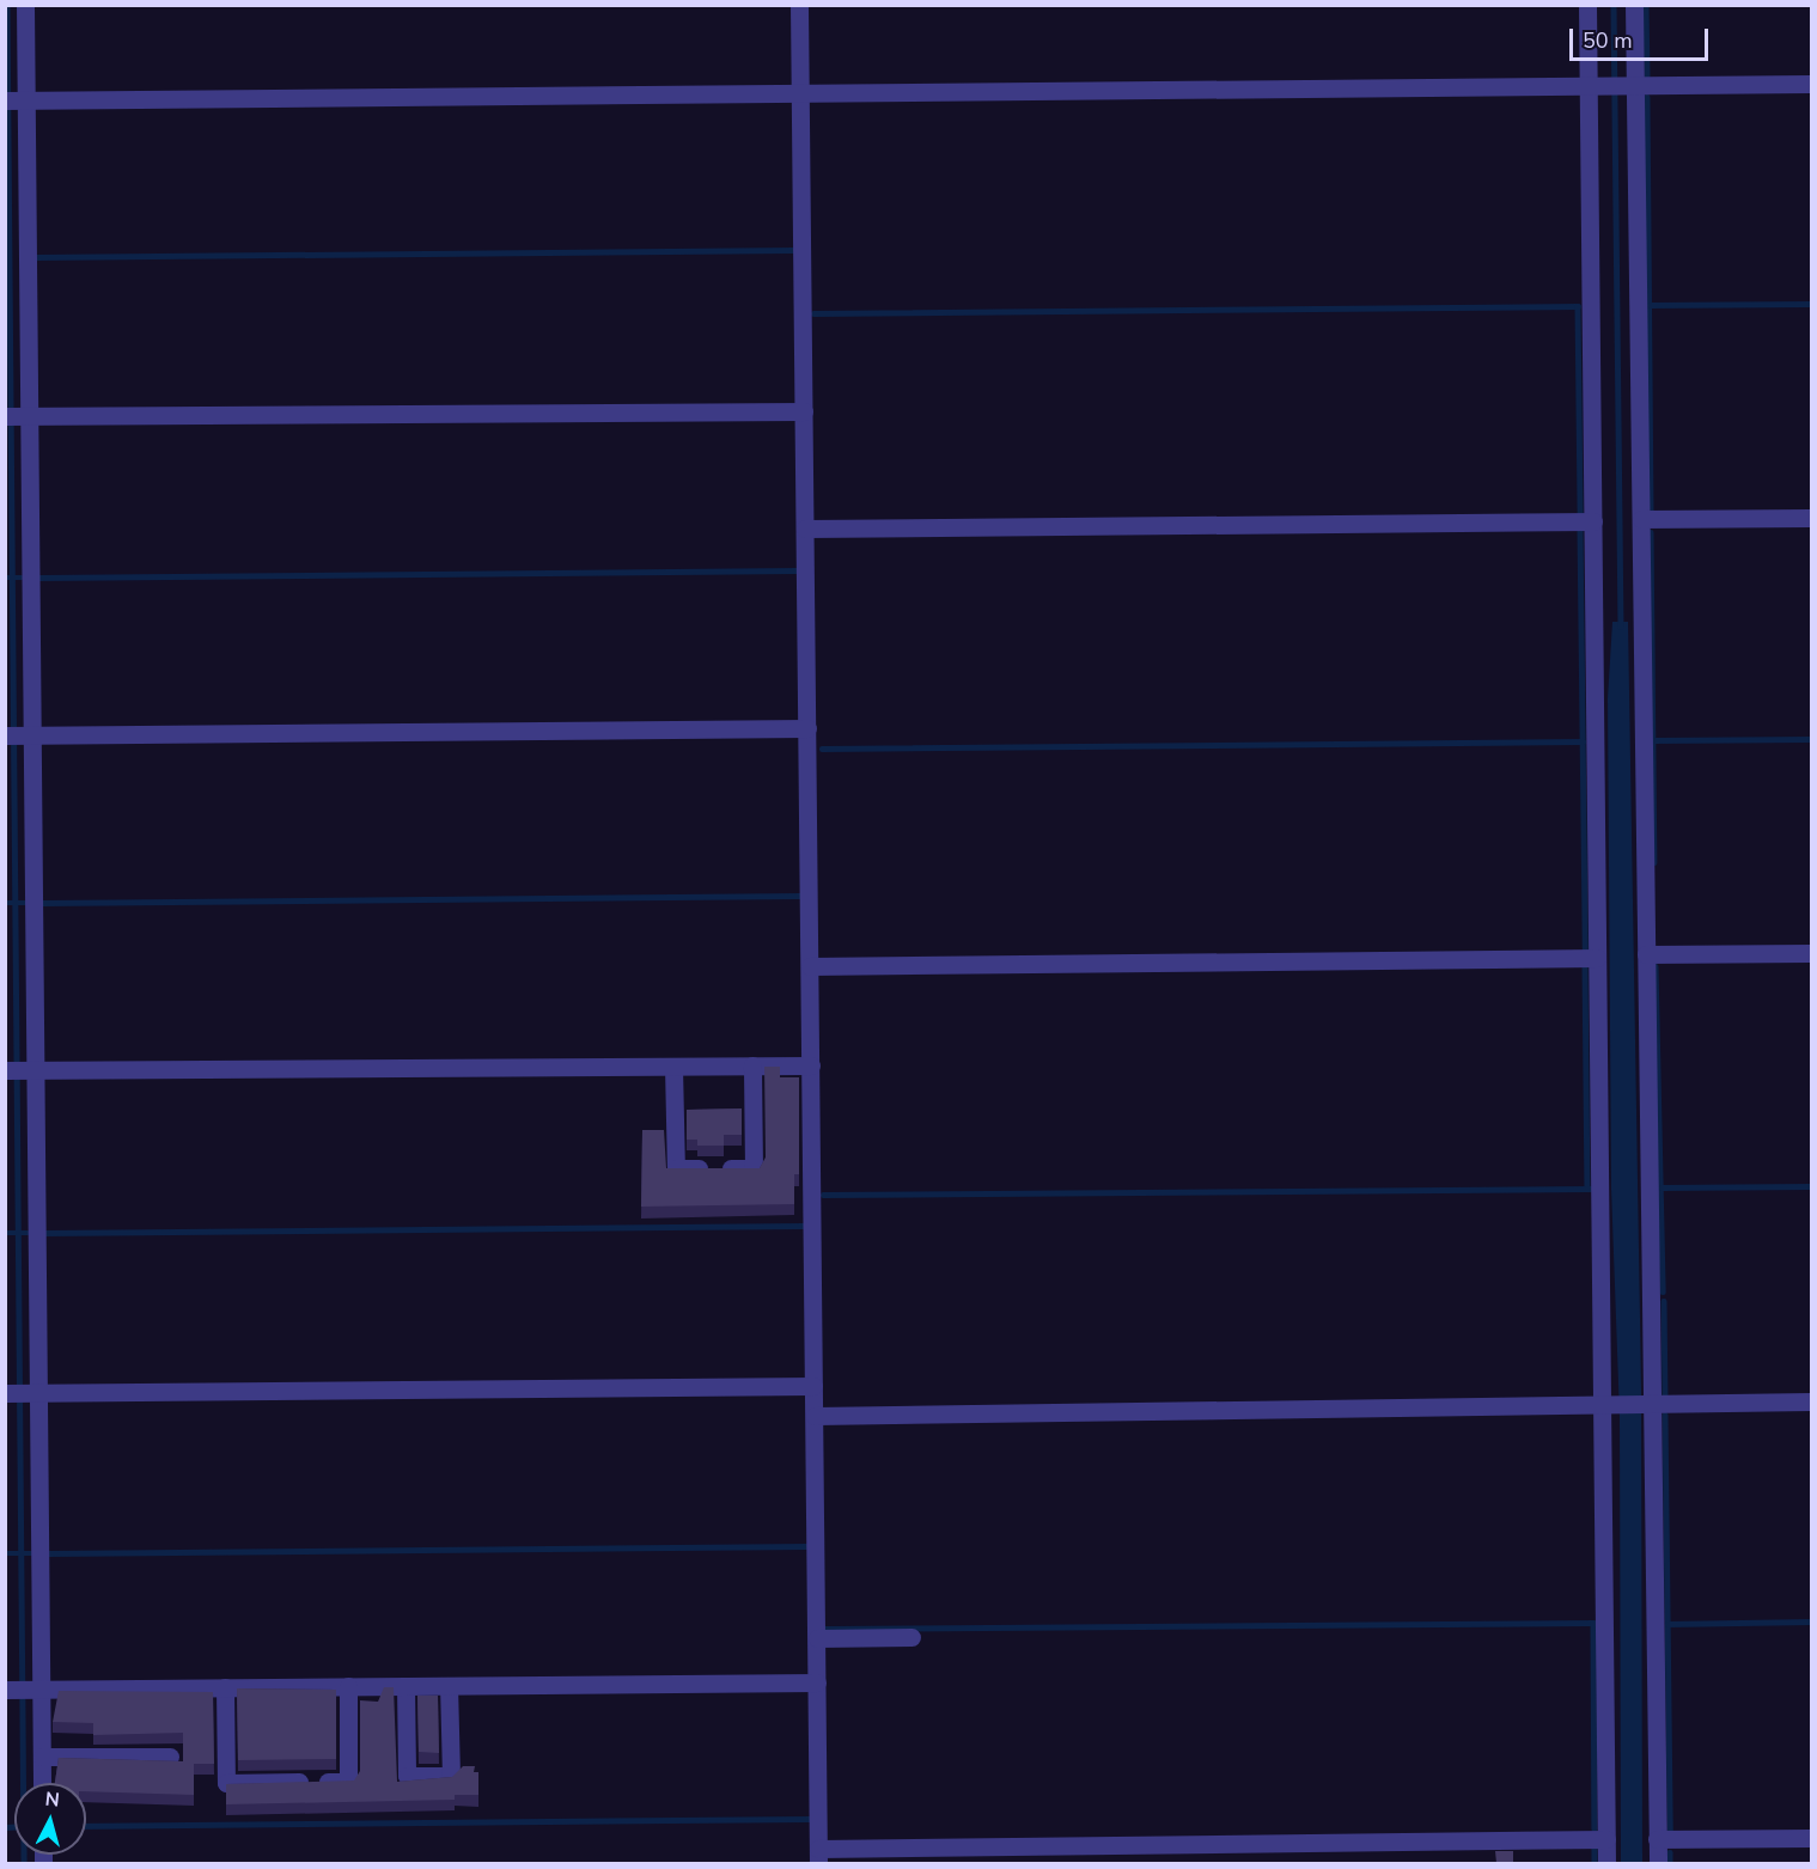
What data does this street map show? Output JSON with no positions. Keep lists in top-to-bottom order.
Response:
{
  "scale_bar": "50 m",
  "north": "top"
}
